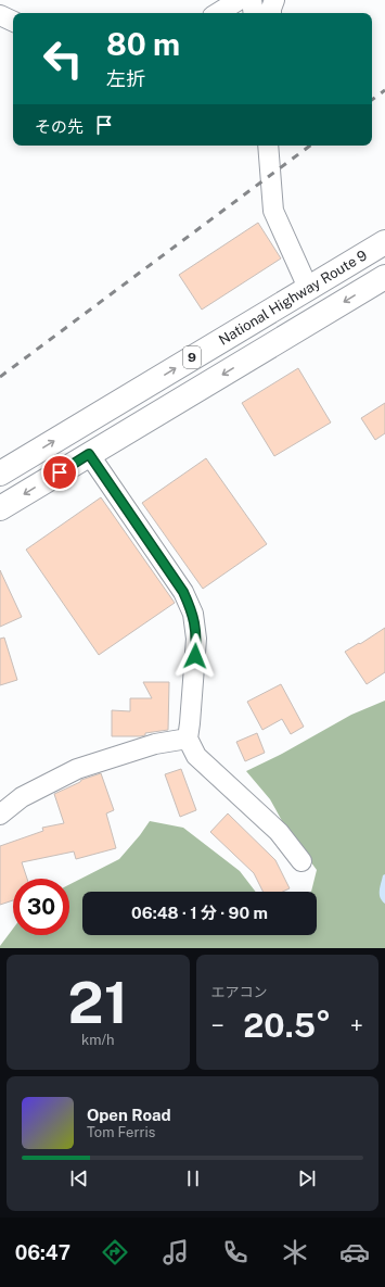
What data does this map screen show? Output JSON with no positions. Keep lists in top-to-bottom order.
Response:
{
  "streets": {
    "highway": ["National Highway Route 9", "9"]
  },
  "page": {
    "turn": ["80 m", "左折"],
    "then": "その先",
    "limit": "30",
    "trip": "06:48 · 1 分 · 90 m",
    "tile": [
      ["21", "km/h"],
      "エアコン"
    ],
    "heat": ["−", "20.5°", "+"],
    "song": ["Open Road", "Tom Ferris"],
    "tabs": "06:47"
  }
}
